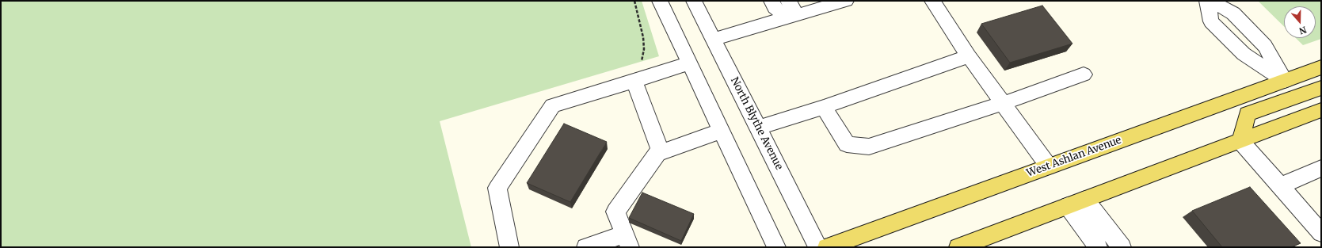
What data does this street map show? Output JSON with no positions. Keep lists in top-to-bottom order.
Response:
{
  "streets": {
    "main road": ["West Ashlan Avenue"],
    "street": ["North Blythe Avenue"]
  },
  "north": "bottom"
}
